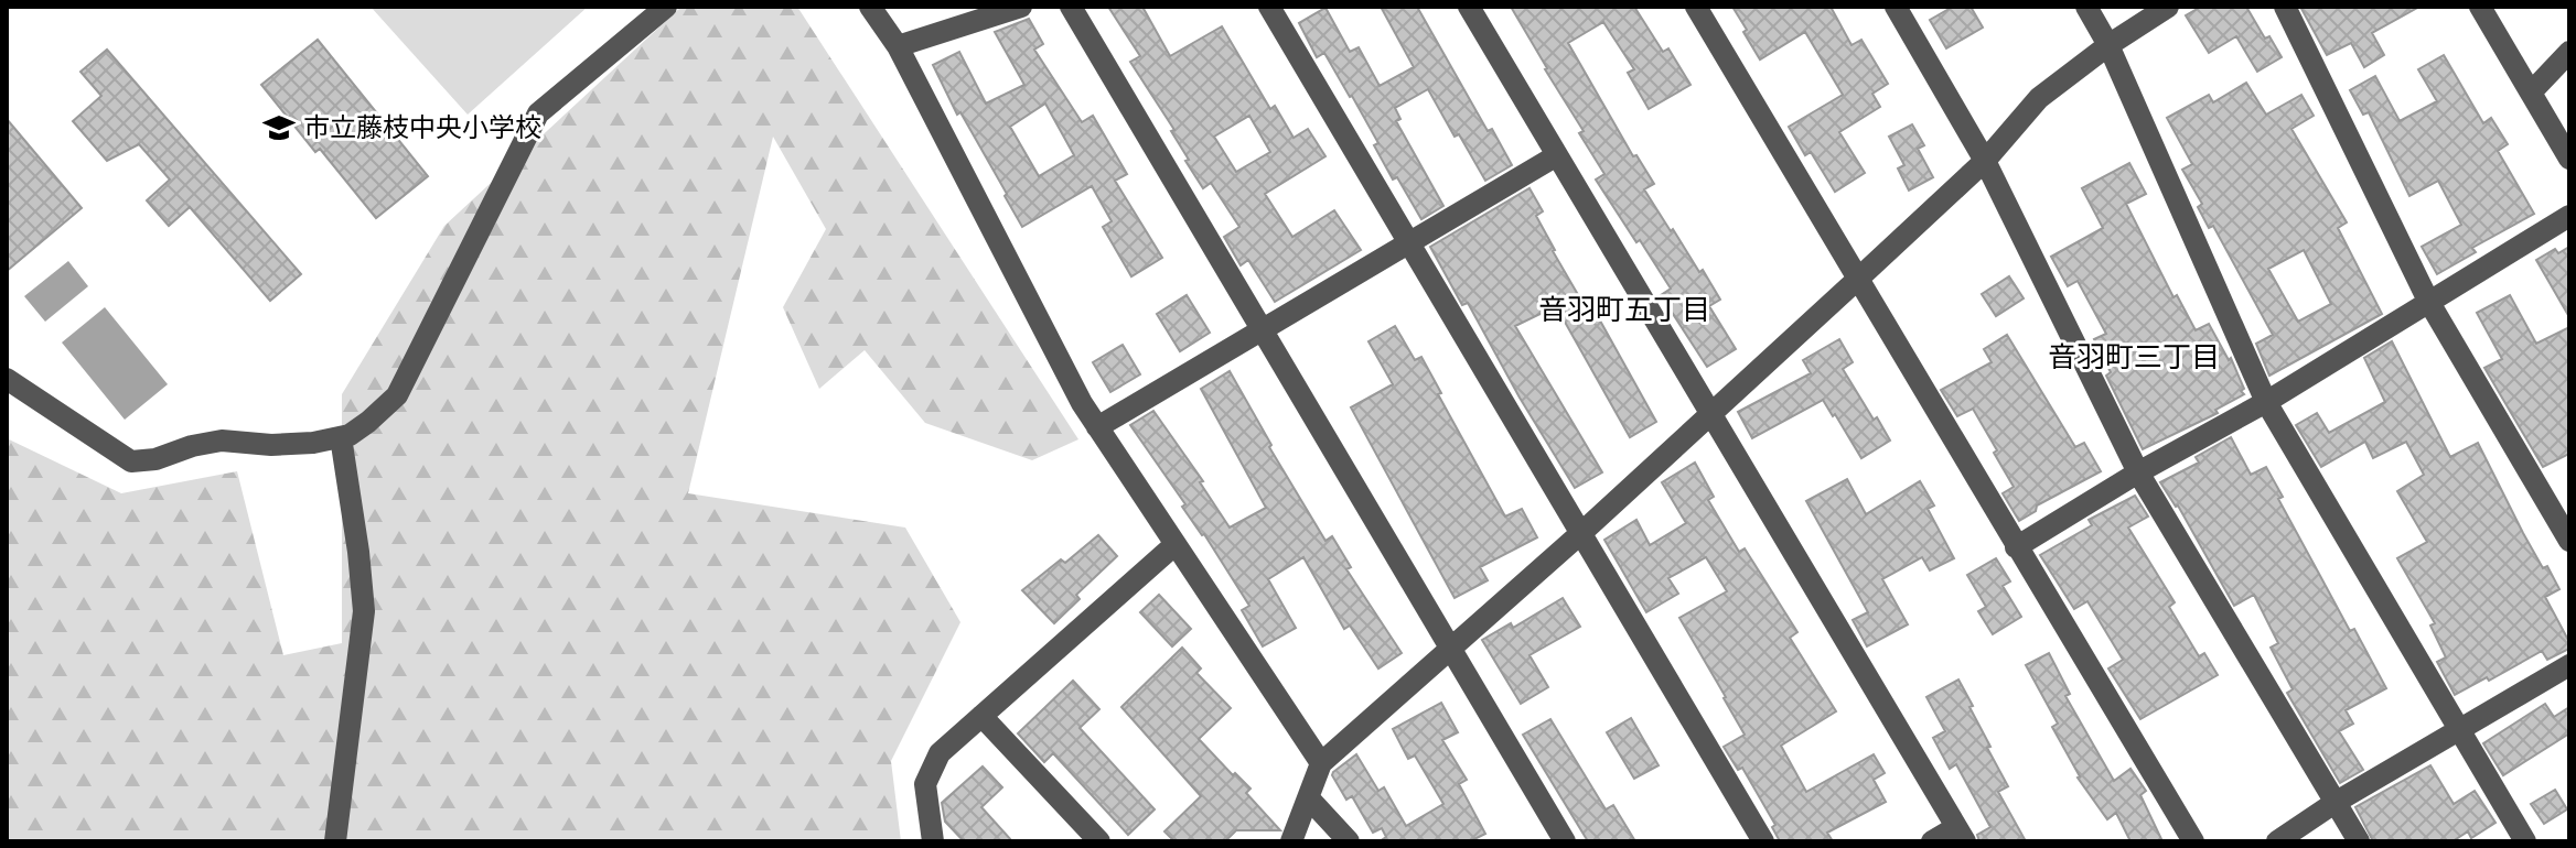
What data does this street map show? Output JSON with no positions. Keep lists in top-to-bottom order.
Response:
{
  "districts": ["音羽町五丁目", "音羽町三丁目"],
  "places": {
    "school or university": ["市立藤枝中央小学校"]
  }
}
